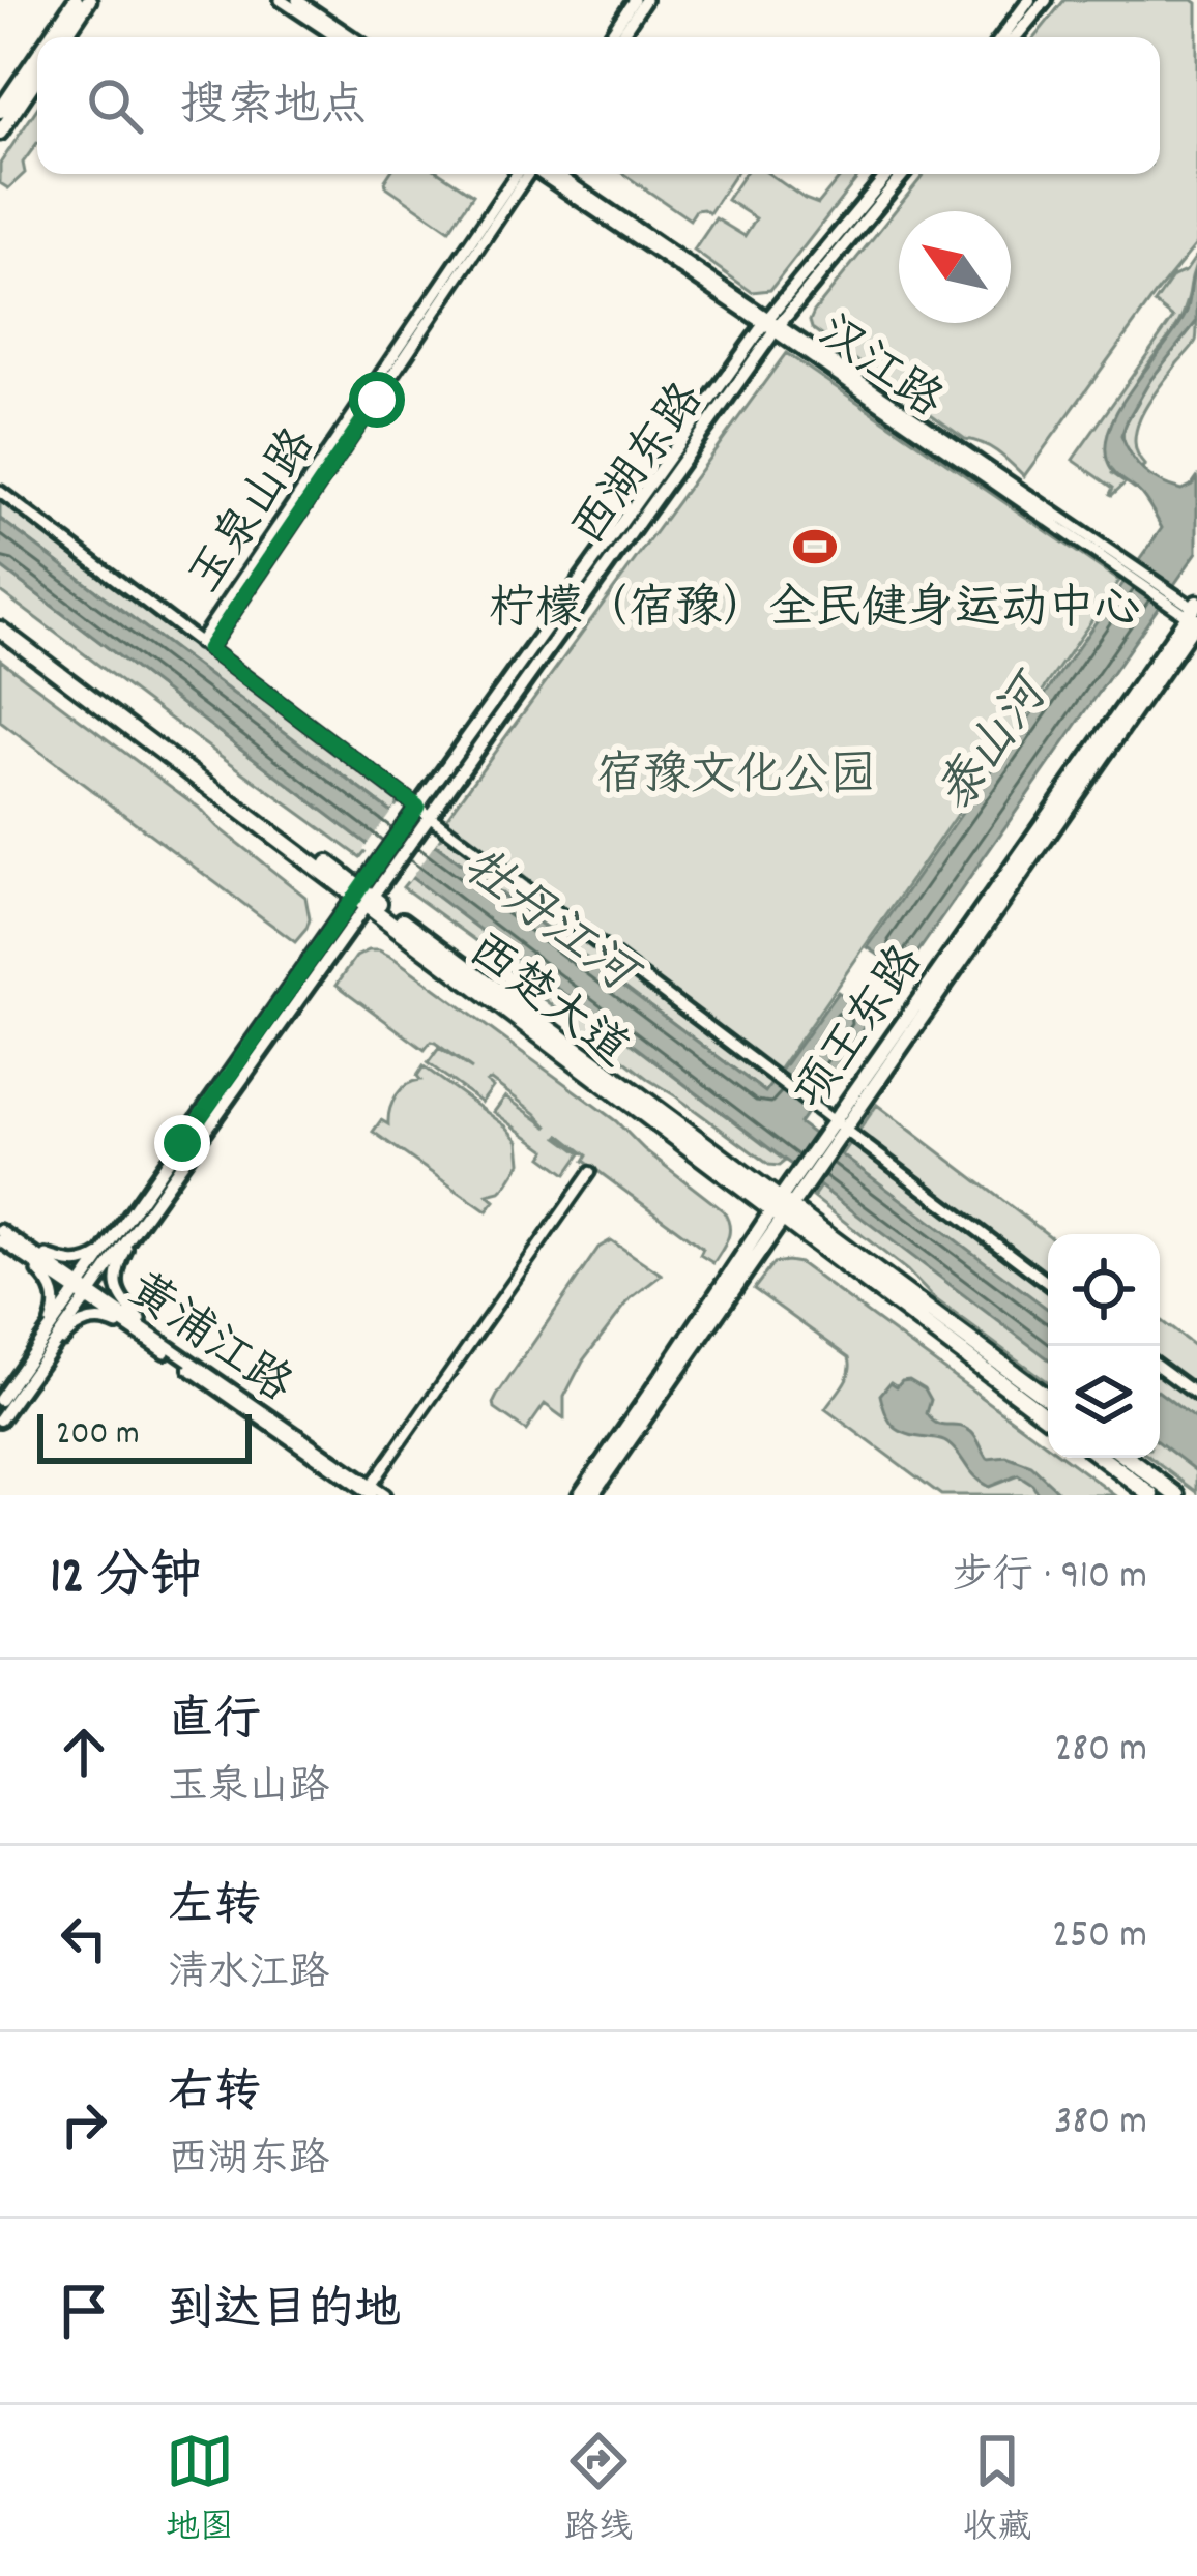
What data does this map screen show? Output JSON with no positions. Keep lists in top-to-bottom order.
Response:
{
  "streets": {
    "highway": ["西楚大道"],
    "main road": ["西湖东路", "项王东路"],
    "street": ["汉江路", "玉泉山路", "黄浦江路"]
  },
  "crossings": [
    ["汉江路", "西湖东路"],
    ["汉江路", "项王东路"],
    ["西湖东路", "西楚大道"],
    ["西湖东路", "黄浦江路"],
    ["西楚大道", "项王东路"]
  ],
  "water": ["泰山河", "牡丹江河"],
  "parks": ["宿豫文化公园"],
  "places": {
    "sports": ["柠檬（宿豫）全民健身运动中心"]
  },
  "scale_bar": "200 m",
  "north": "top left",
  "page": {
    "search": "搜索地点",
    "scale": "200 m",
    "heading": ["12 分钟", "步行 · 910 m"],
    "list": [
      ["直行", "玉泉山路", "280 m"],
      ["左转", "清水江路", "250 m"],
      ["右转", "西湖东路", "380 m"],
      "到达目的地"
    ],
    "nav": ["地图", "路线", "收藏"]
  }
}
